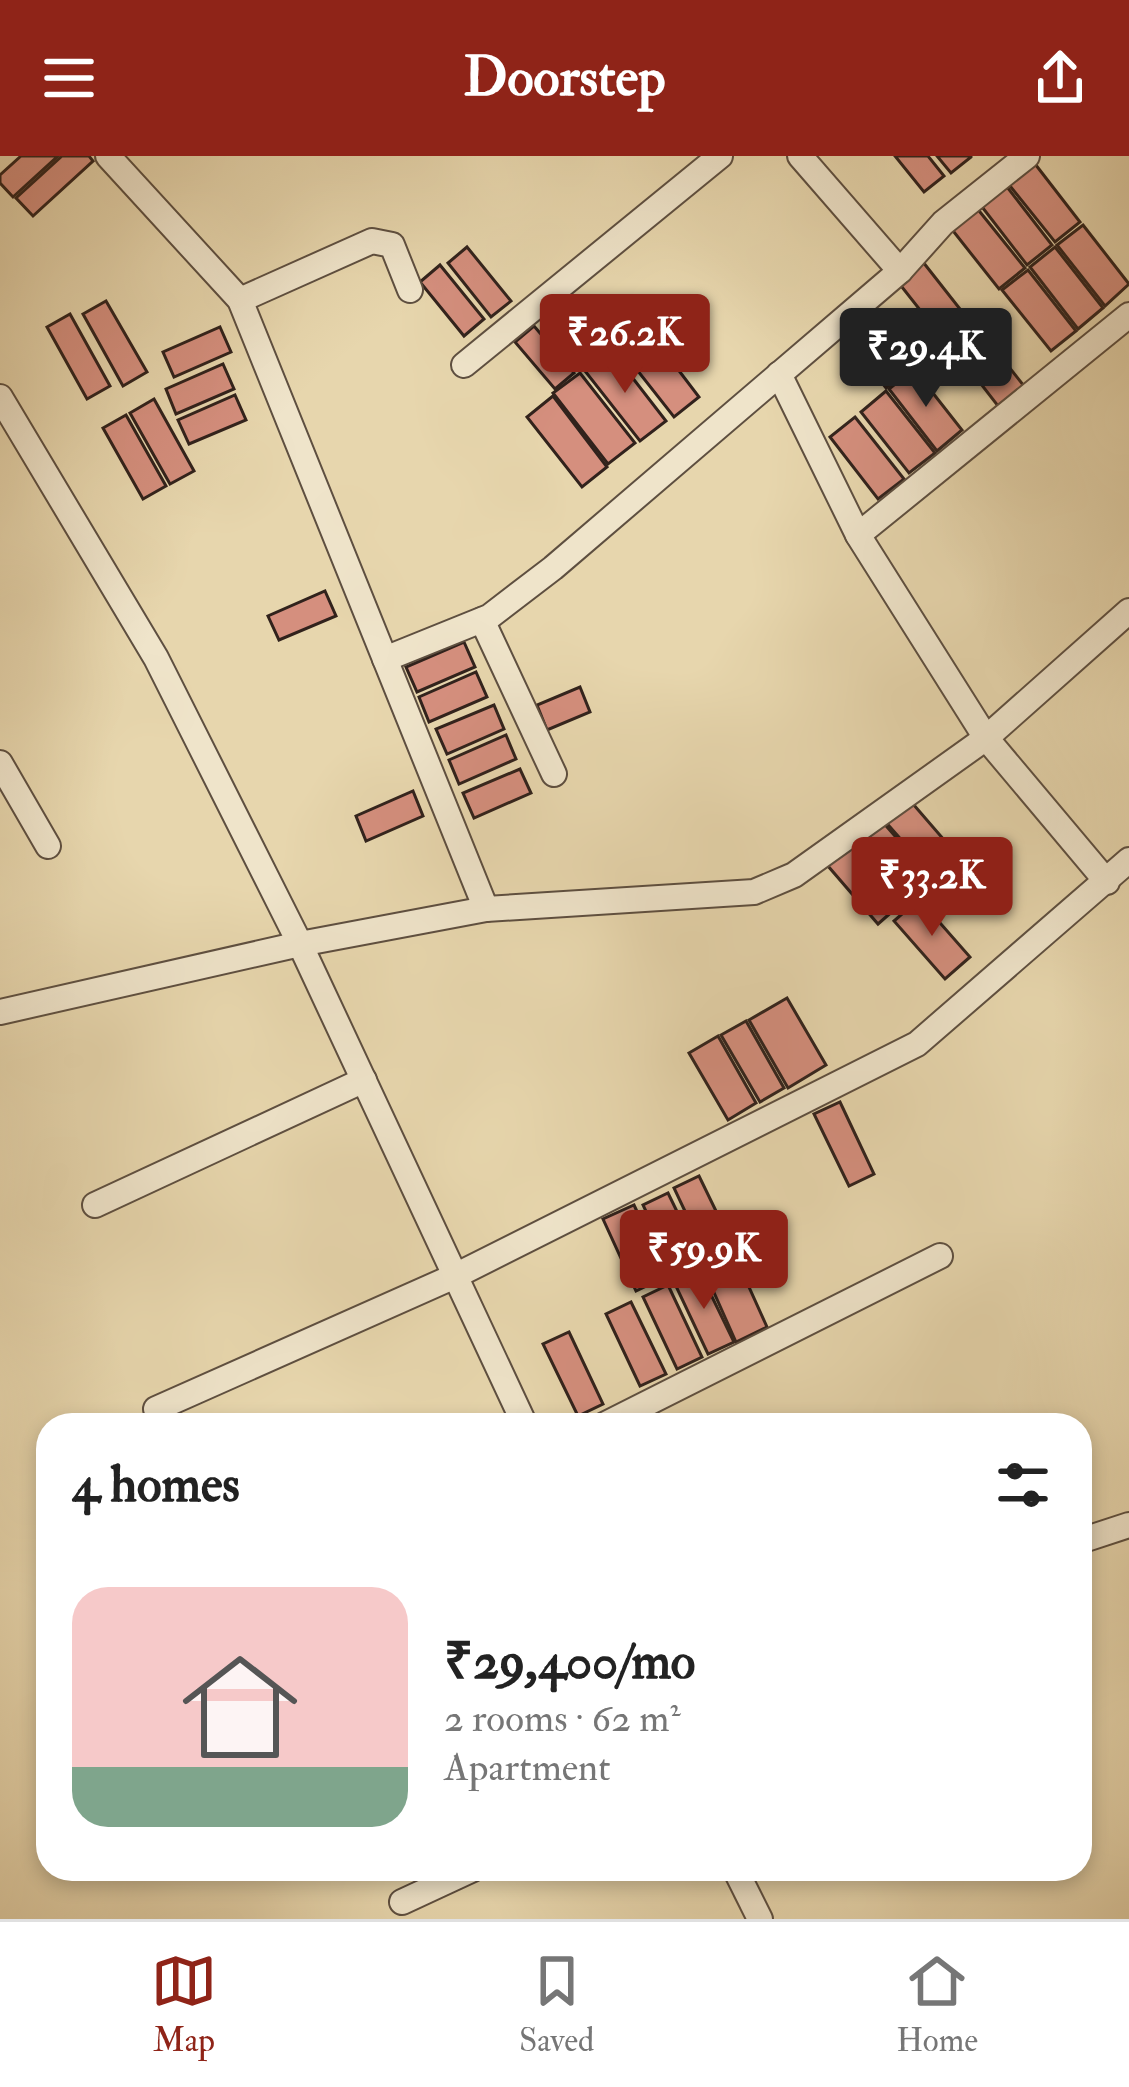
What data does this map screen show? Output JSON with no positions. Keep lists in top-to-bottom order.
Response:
{
  "page": {
    "header": "Doorstep",
    "price": [
      "₹26.2K",
      "₹29.4K",
      "₹33.2K",
      "₹59.9K"
    ],
    "heading": "4 homes",
    "list": [
      {
        "name": "₹29,400/mo",
        "note": "2 rooms · 62 m² · Apartment"
      }
    ],
    "tabs": ["Map", "Saved", "Home"]
  }
}
